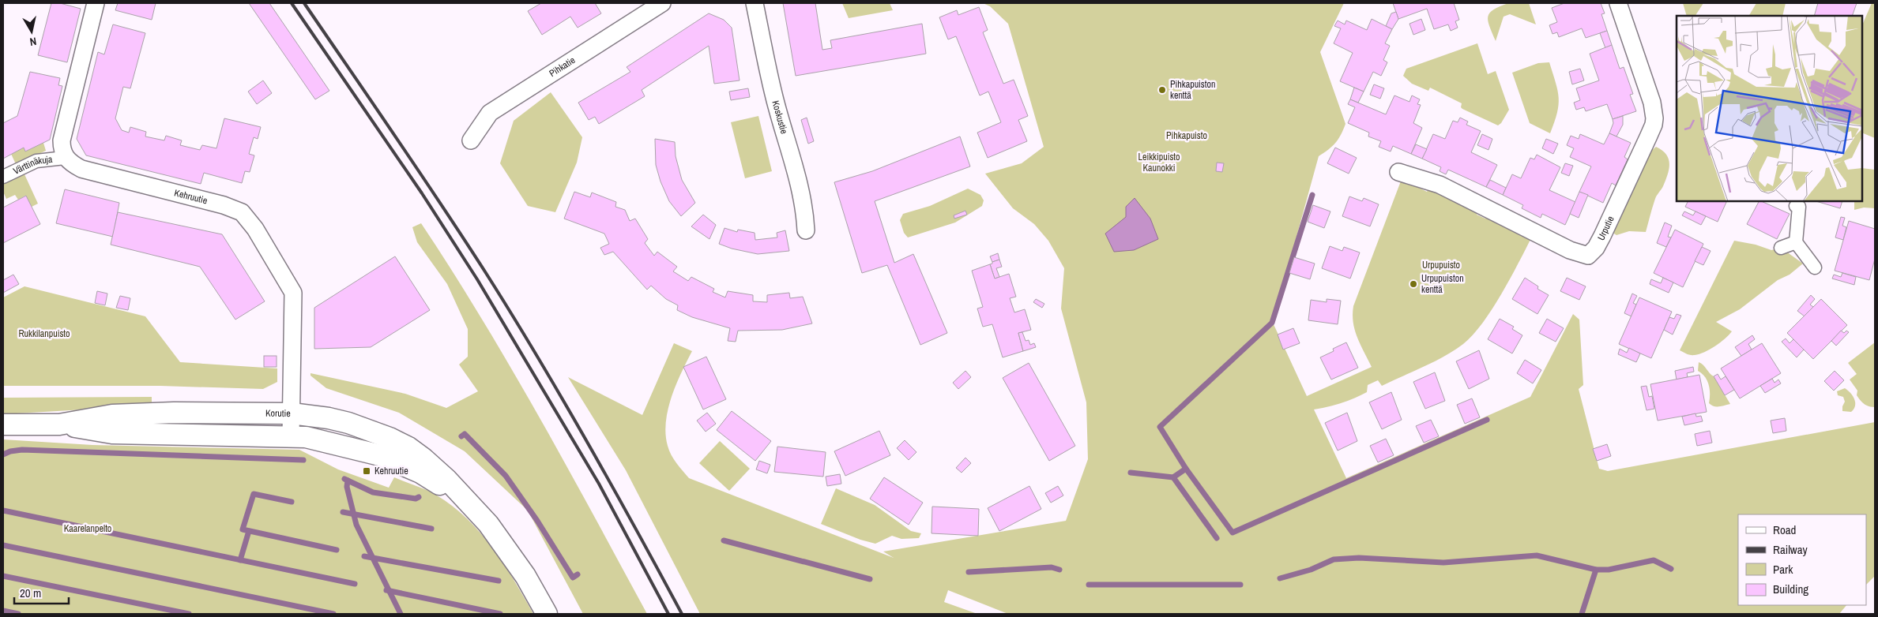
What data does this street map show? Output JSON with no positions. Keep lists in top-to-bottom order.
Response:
{
  "streets": {
    "street": [
      "Pihkatie",
      "Koskustie",
      "Värttinäkuja",
      "Kehruutie",
      "Urputie",
      "Korutie"
    ]
  },
  "crossings": [
    ["Värttinäkuja", "Kehruutie"],
    ["Kehruutie", "Korutie"]
  ],
  "parks": [
    "Pihkapuisto",
    "Leikkipuisto Kaunokki",
    "Urpupuisto",
    "Rukkilanpuisto",
    "Kaarelanpelto"
  ],
  "places": {
    "other": ["Pihkapuiston kenttä", "Urpupuiston kenttä"],
    "transit": ["Kehruutie"]
  },
  "legend": [
    "Road",
    "Railway",
    "Park",
    "Building"
  ],
  "scale_bar": "20 m",
  "north": "bottom"
}
